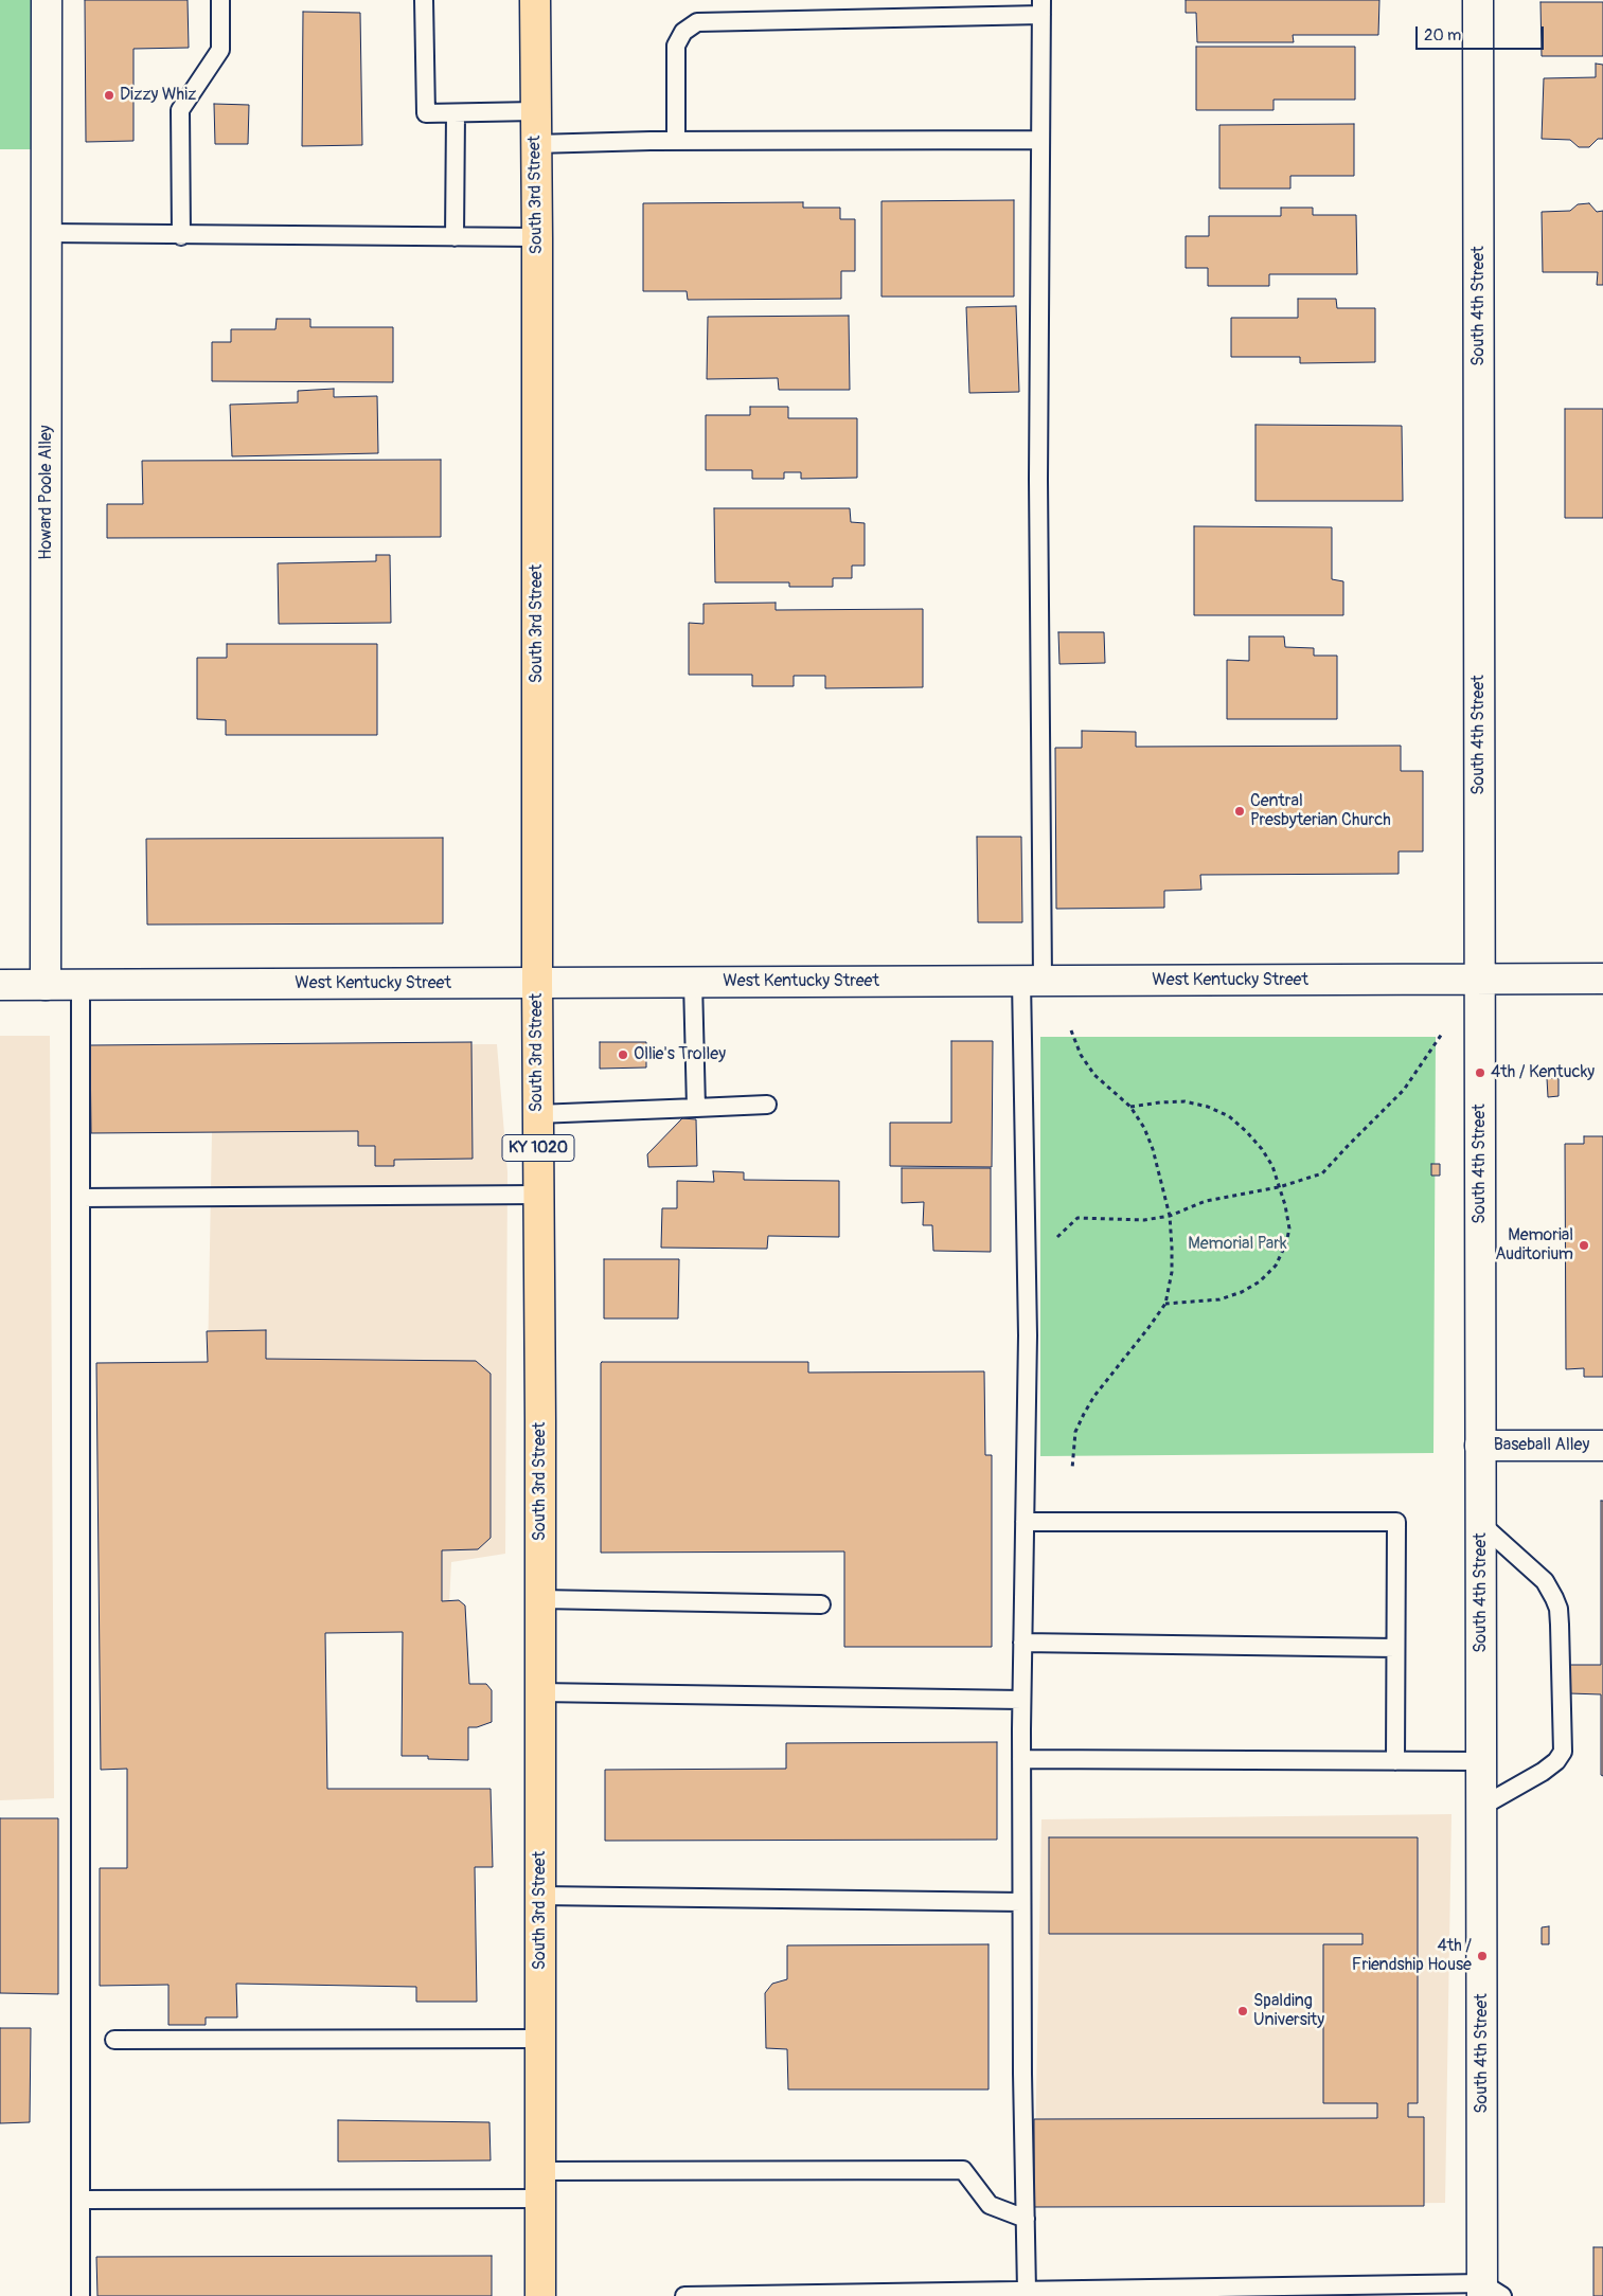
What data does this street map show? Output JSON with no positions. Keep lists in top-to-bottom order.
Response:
{
  "streets": {
    "main road": ["South 3rd Street", "KY 1020"],
    "street": [
      "South 4th Street",
      "Howard Poole Alley",
      "West Kentucky Street",
      "Baseball Alley"
    ]
  },
  "crossings": [
    ["South 3rd Street", "West Kentucky Street"],
    ["South 4th Street", "West Kentucky Street"],
    ["South 4th Street", "Baseball Alley"],
    ["Howard Poole Alley", "West Kentucky Street"]
  ],
  "parks": ["Memorial Park"],
  "places": [
    "Dizzy Whiz",
    "Central Presbyterian Church",
    "Ollie's Trolley",
    "4th / Kentucky",
    "Memorial Auditorium",
    "4th / Friendship House",
    "Spalding University"
  ],
  "scale_bar": "20 m"
}
